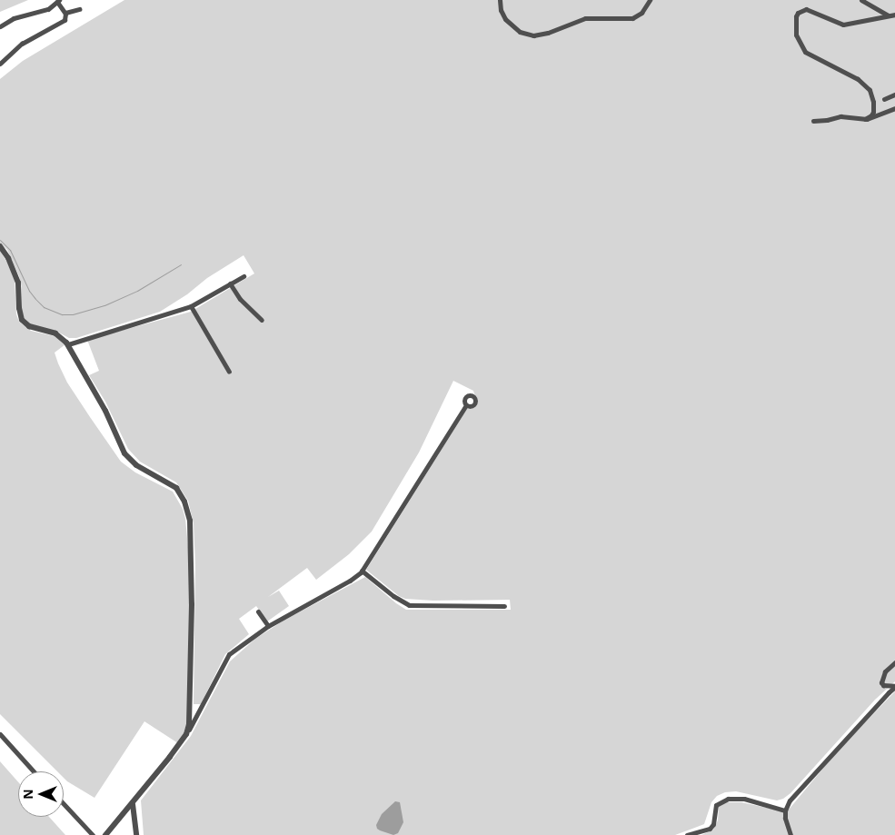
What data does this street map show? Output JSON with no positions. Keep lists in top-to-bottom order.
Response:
{
  "north": "left"
}
